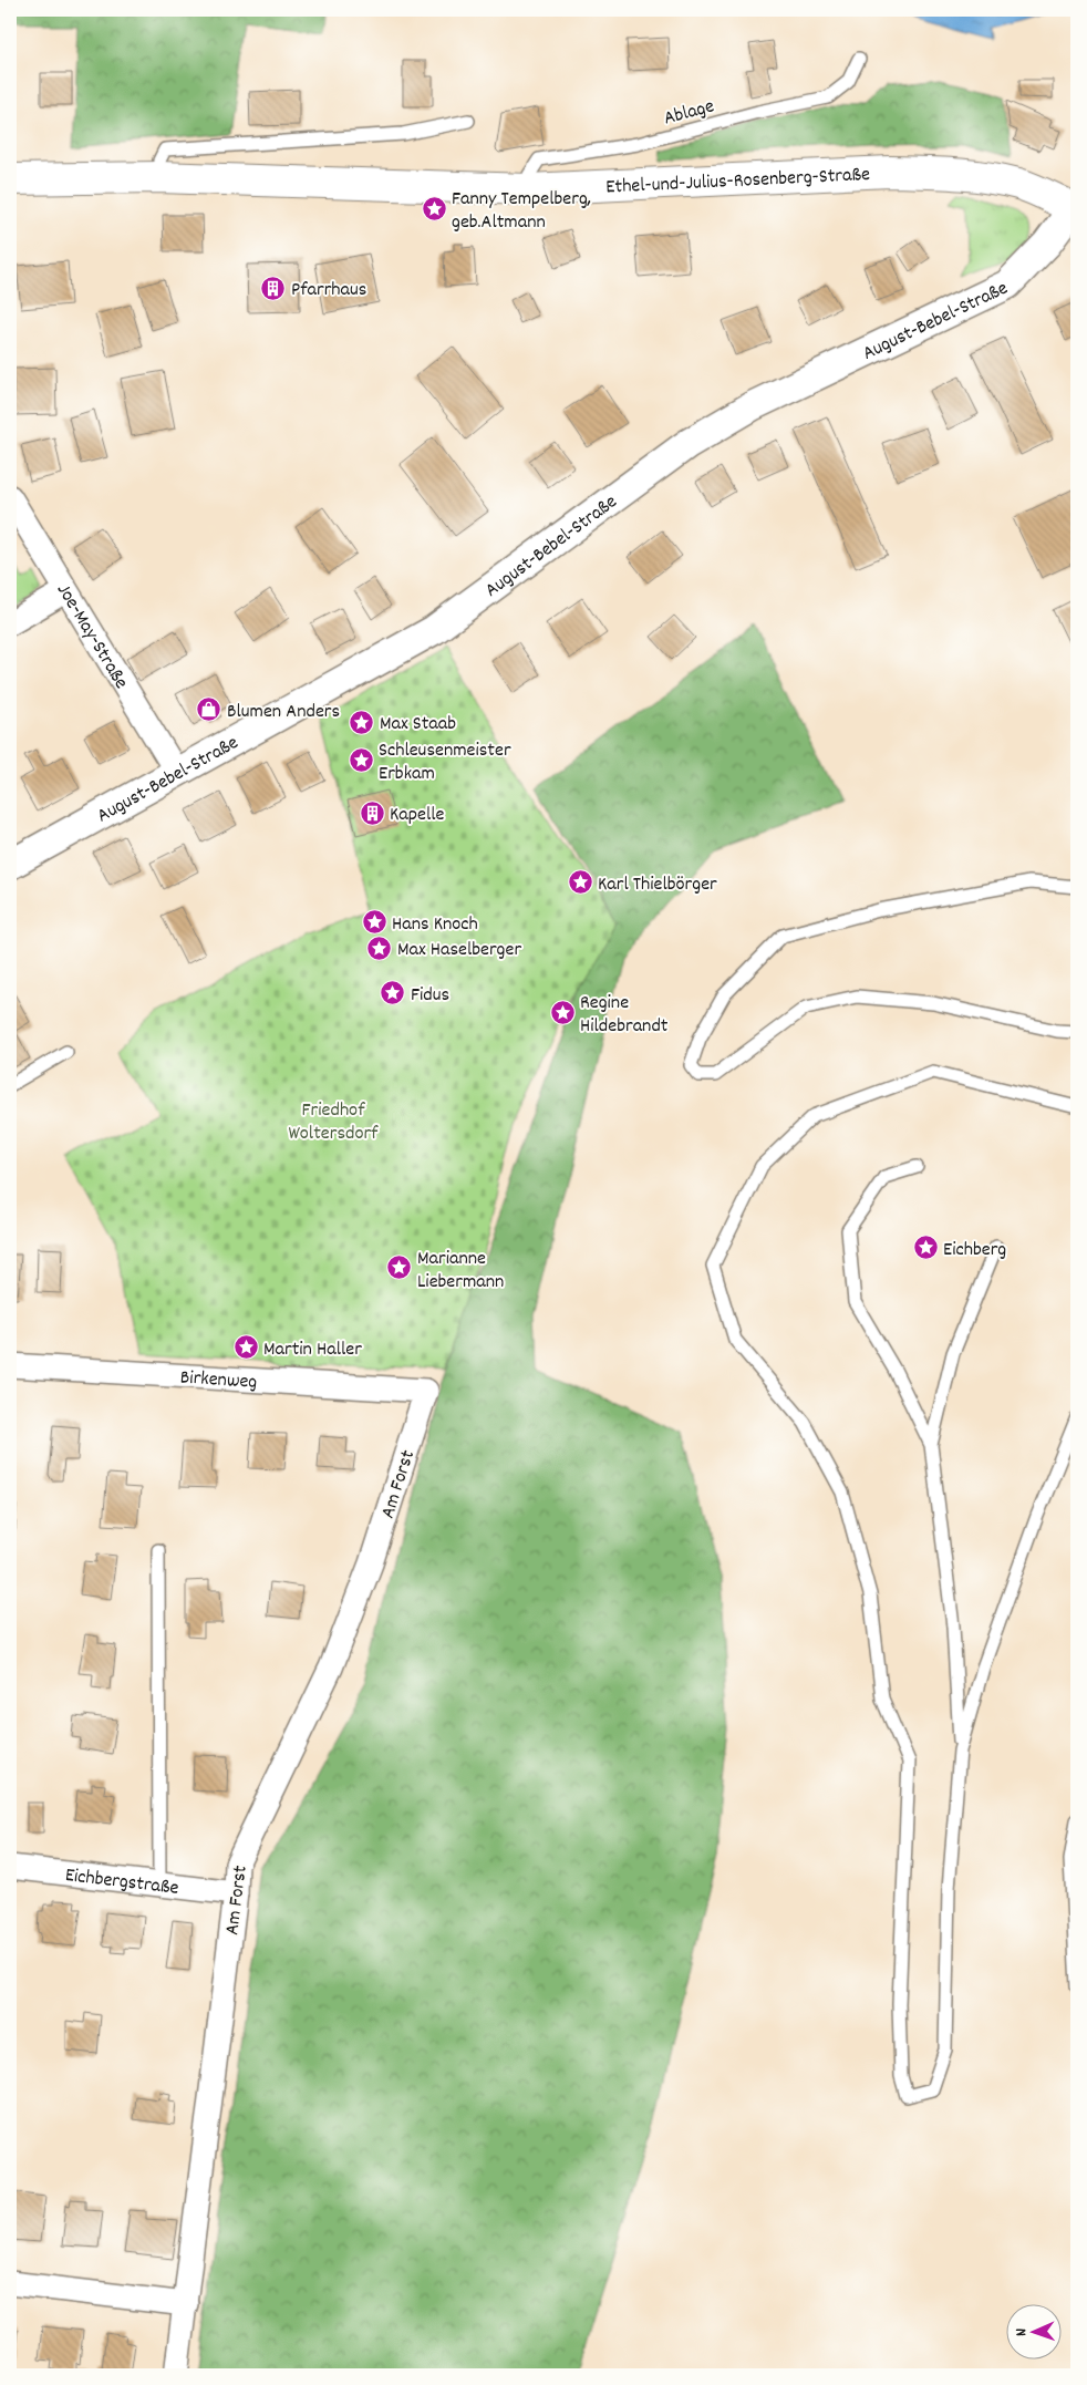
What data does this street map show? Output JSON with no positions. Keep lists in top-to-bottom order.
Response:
{
  "streets": {
    "main road": ["Ethel-und-Julius-Rosenberg-Straße"],
    "street": [
      "August-Bebel-Straße",
      "Joe-May-Straße",
      "Birkenweg",
      "Am Forst",
      "Eichbergstraße"
    ],
    "lane": ["Ablage"]
  },
  "crossings": [
    ["Ablage", "Ethel-und-Julius-Rosenberg-Straße"],
    ["Ethel-und-Julius-Rosenberg-Straße", "August-Bebel-Straße"],
    ["August-Bebel-Straße", "Joe-May-Straße"],
    ["Birkenweg", "Am Forst"],
    ["Am Forst", "Eichbergstraße"]
  ],
  "parks": ["Friedhof Woltersdorf"],
  "places": {
    "place": [
      "Fanny Tempelberg, geb.Altmann",
      "Max Staab",
      "Schleusenmeister Erbkam",
      "Karl Thielbörger",
      "Hans Knoch",
      "Max Haselberger",
      "Fidus",
      "Regine Hildebrandt",
      "Eichberg",
      "Marianne Liebermann",
      "Martin Haller"
    ],
    "building": ["Pfarrhaus", "Kapelle"],
    "shop": ["Blumen Anders"]
  },
  "north": "left"
}
